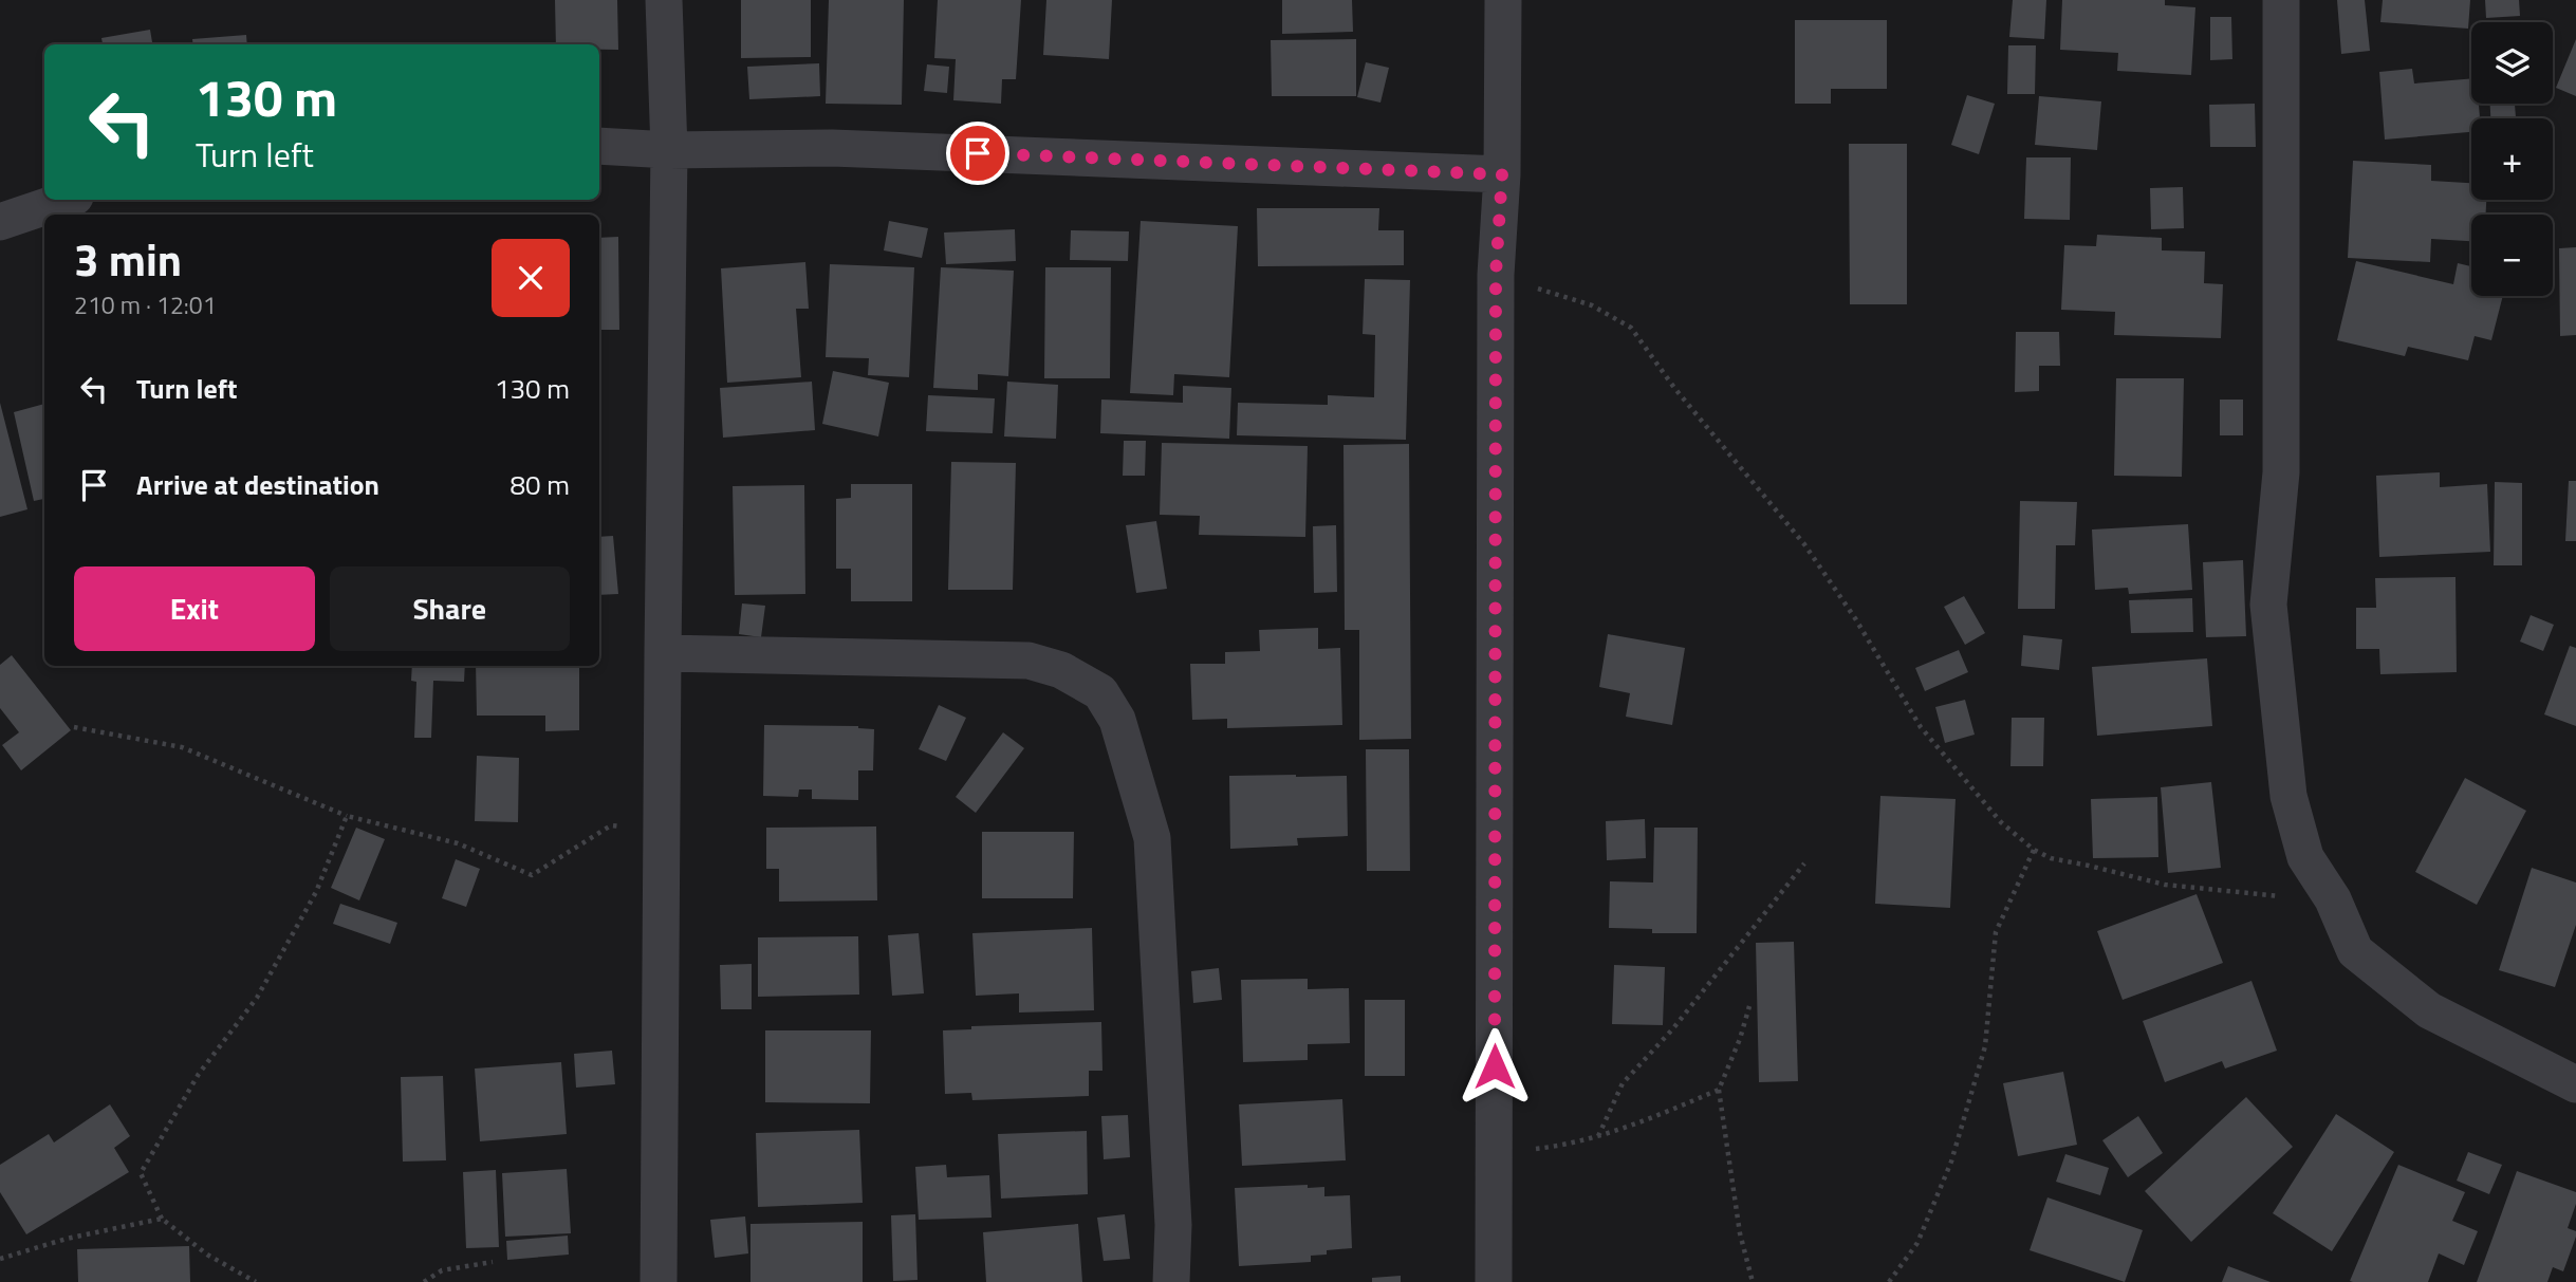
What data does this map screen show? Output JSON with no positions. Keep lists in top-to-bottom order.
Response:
{
  "page": {
    "map_buttons": ["+", "−"],
    "turn": ["130 m", "Turn left"],
    "heading": ["3 min", "210 m · 12:01"],
    "list": [
      {
        "name": "Turn left",
        "value": "130 m"
      },
      {
        "name": "Arrive at destination",
        "value": "80 m"
      }
    ],
    "buttons": ["Exit", "Share"]
  }
}
